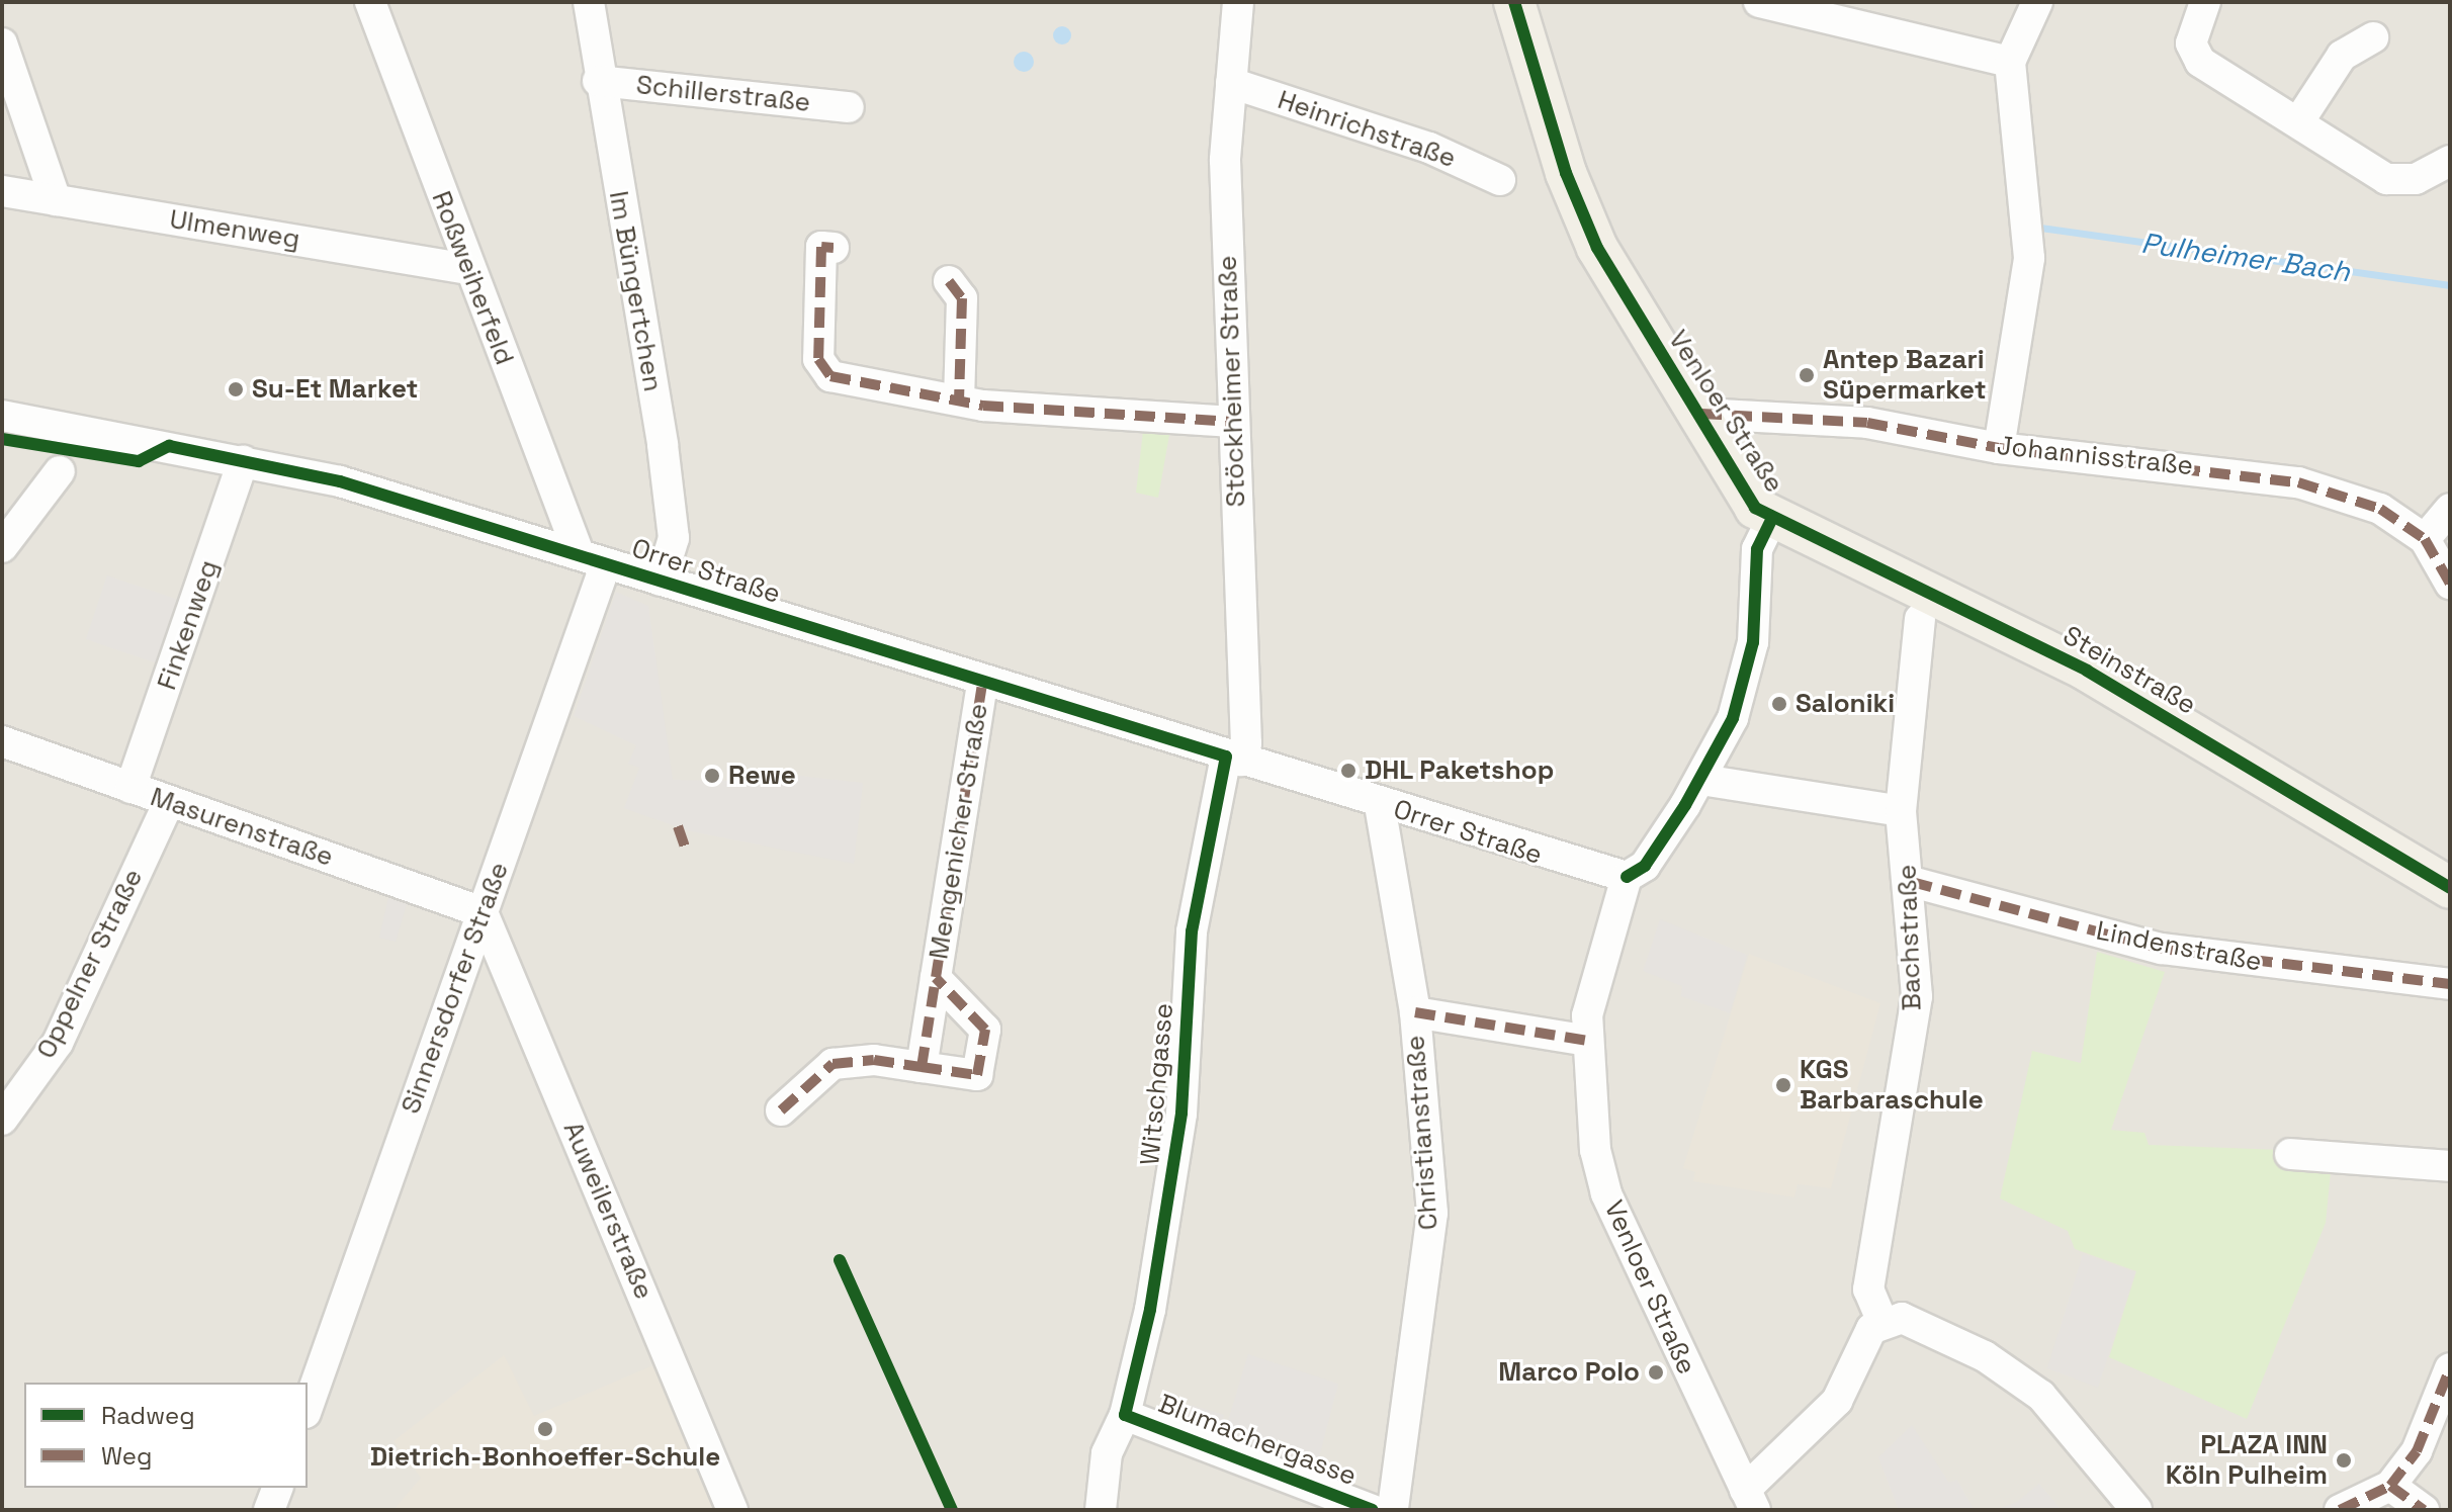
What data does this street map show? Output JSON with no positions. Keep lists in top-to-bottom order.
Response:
{
  "streets": {
    "main road": ["Venloer Straße", "Steinstraße"],
    "street": [
      "Schillerstraße",
      "Heinrichstraße",
      "Ulmenweg",
      "Roßweiherfeld",
      "Im Büngertchen",
      "Stöckheimer Straße",
      "Johannisstraße",
      "Orrer Straße",
      "Finkenweg",
      "Masurenstraße",
      "Mengenicher Straße",
      "Bachstraße",
      "Lindenstraße",
      "Oppelner Straße",
      "Sinnersdorfer Straße",
      "Witschgasse",
      "Christianstraße",
      "Auweilerstraße",
      "Blumachergasse"
    ]
  },
  "crossings": [
    ["Schillerstraße", "Im Büngertchen"],
    ["Heinrichstraße", "Stöckheimer Straße"],
    ["Ulmenweg", "Roßweiherfeld"],
    ["Roßweiherfeld", "Orrer Straße"],
    ["Roßweiherfeld", "Sinnersdorfer Straße"],
    ["Im Büngertchen", "Orrer Straße"],
    ["Stöckheimer Straße", "Orrer Straße"],
    ["Stöckheimer Straße", "Witschgasse"],
    ["Venloer Straße", "Johannisstraße"],
    ["Venloer Straße", "Orrer Straße"],
    ["Venloer Straße", "Steinstraße"],
    ["Orrer Straße", "Finkenweg"],
    ["Orrer Straße", "Mengenicher Straße"],
    ["Orrer Straße", "Sinnersdorfer Straße"],
    ["Orrer Straße", "Witschgasse"],
    ["Orrer Straße", "Christianstraße"],
    ["Finkenweg", "Masurenstraße"],
    ["Masurenstraße", "Oppelner Straße"],
    ["Masurenstraße", "Sinnersdorfer Straße"],
    ["Masurenstraße", "Auweilerstraße"],
    ["Bachstraße", "Lindenstraße"],
    ["Sinnersdorfer Straße", "Auweilerstraße"],
    ["Witschgasse", "Blumachergasse"]
  ],
  "water": ["Pulheimer Bach"],
  "places": [
    "Antep Bazari Süpermarket",
    "Su-Et Market",
    "Saloniki",
    "DHL Paketshop",
    "Rewe",
    "KGS Barbaraschule",
    "Marco Polo",
    "Dietrich-Bonhoeffer-Schule",
    "PLAZA INN Köln Pulheim"
  ],
  "legend": ["Radweg", "Weg"]
}
